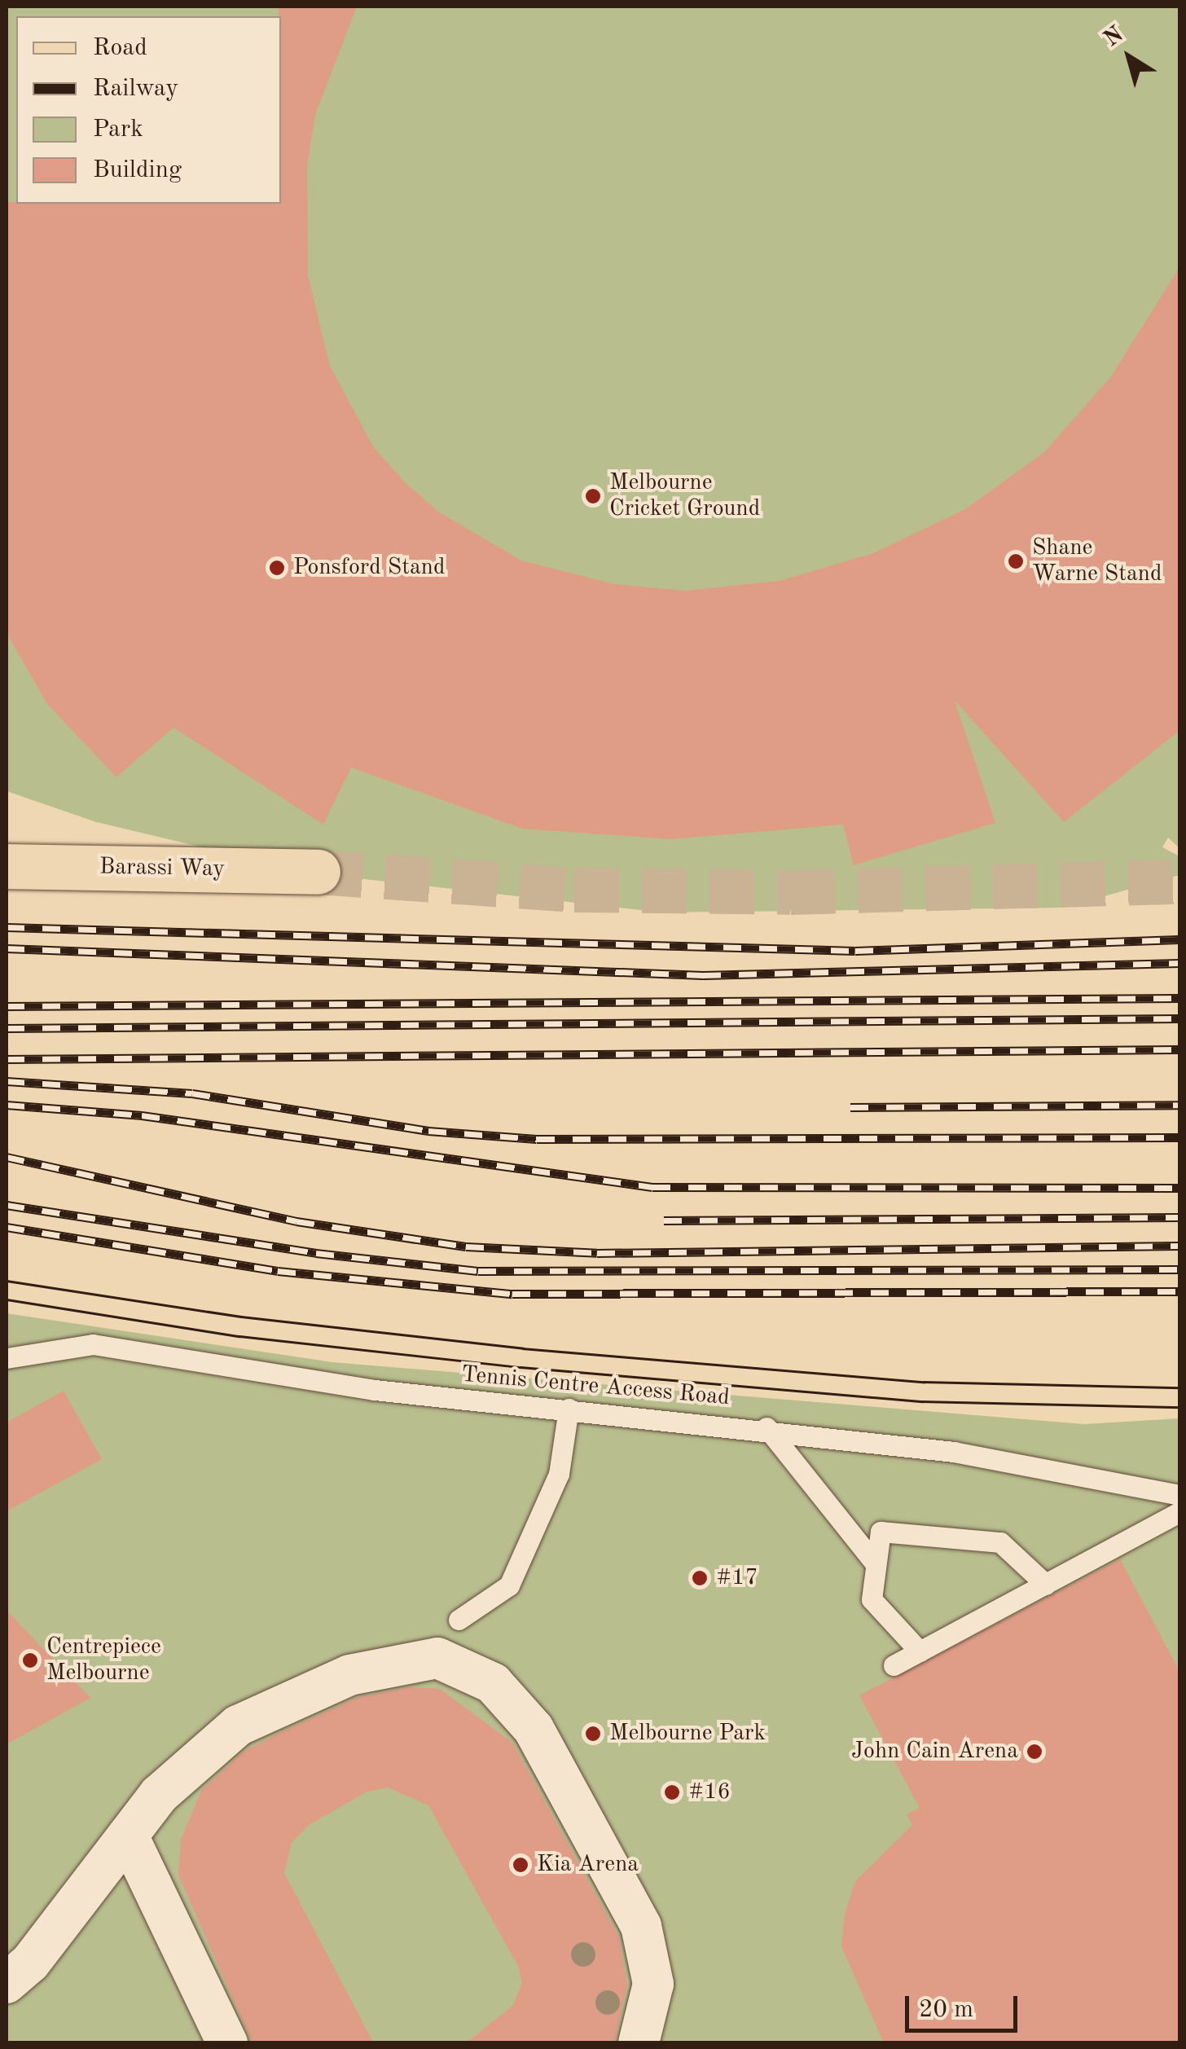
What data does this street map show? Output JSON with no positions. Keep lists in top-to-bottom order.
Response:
{
  "streets": {
    "main road": ["Barassi Way"],
    "lane": ["Tennis Centre Access Road"]
  },
  "places": [
    "Melbourne Cricket Ground",
    "Shane Warne Stand",
    "Ponsford Stand",
    "#17",
    "Centrepiece Melbourne",
    "Melbourne Park",
    "John Cain Arena",
    "#16",
    "Kia Arena"
  ],
  "legend": [
    "Road",
    "Railway",
    "Park",
    "Building"
  ],
  "scale_bar": "20 m",
  "north": "top left"
}
